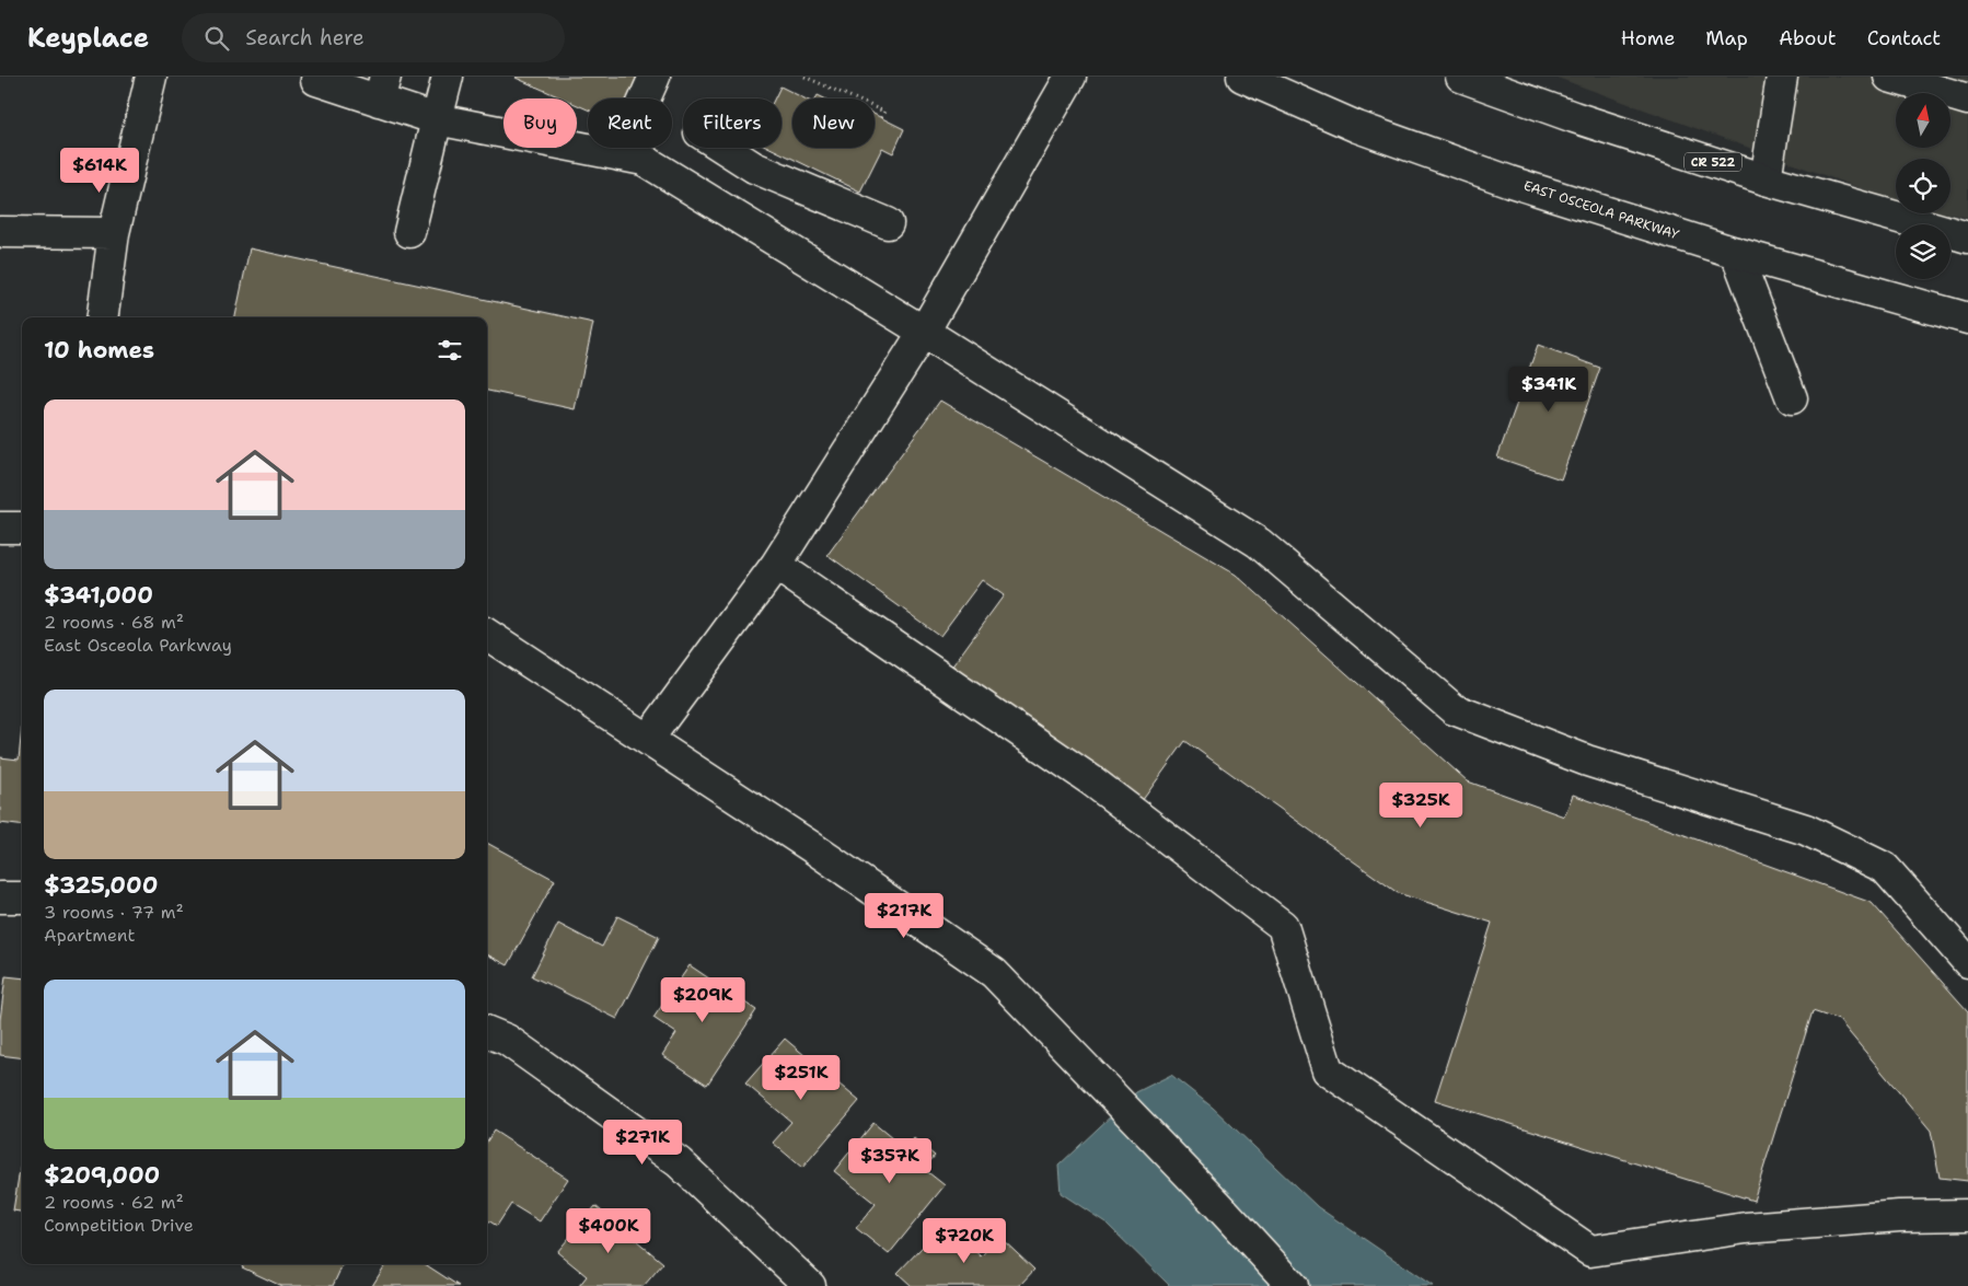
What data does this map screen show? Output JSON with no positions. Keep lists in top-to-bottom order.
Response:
{
  "streets": {
    "street": ["CR 522", "EAST OSCEOLA PARKWAY"]
  },
  "north": "top",
  "page": {
    "header": "Keyplace",
    "search": "Search here",
    "nav": [
      "Home",
      "Map",
      "About",
      "Contact"
    ],
    "chip": [
      "Buy",
      "Rent",
      "Filters",
      "New"
    ],
    "price": [
      "$614K",
      "$341K",
      "$325K",
      "$217K",
      "$209K",
      "$251K",
      "$271K",
      "$357K",
      "$400K",
      "$720K"
    ],
    "heading": "10 homes",
    "list": [
      {
        "name": "$341,000",
        "note": "2 rooms · 68 m² · East Osceola Parkway"
      },
      {
        "name": "$325,000",
        "note": "3 rooms · 77 m² · Apartment"
      },
      {
        "name": "$209,000",
        "note": "2 rooms · 62 m² · Competition Drive"
      }
    ]
  }
}
